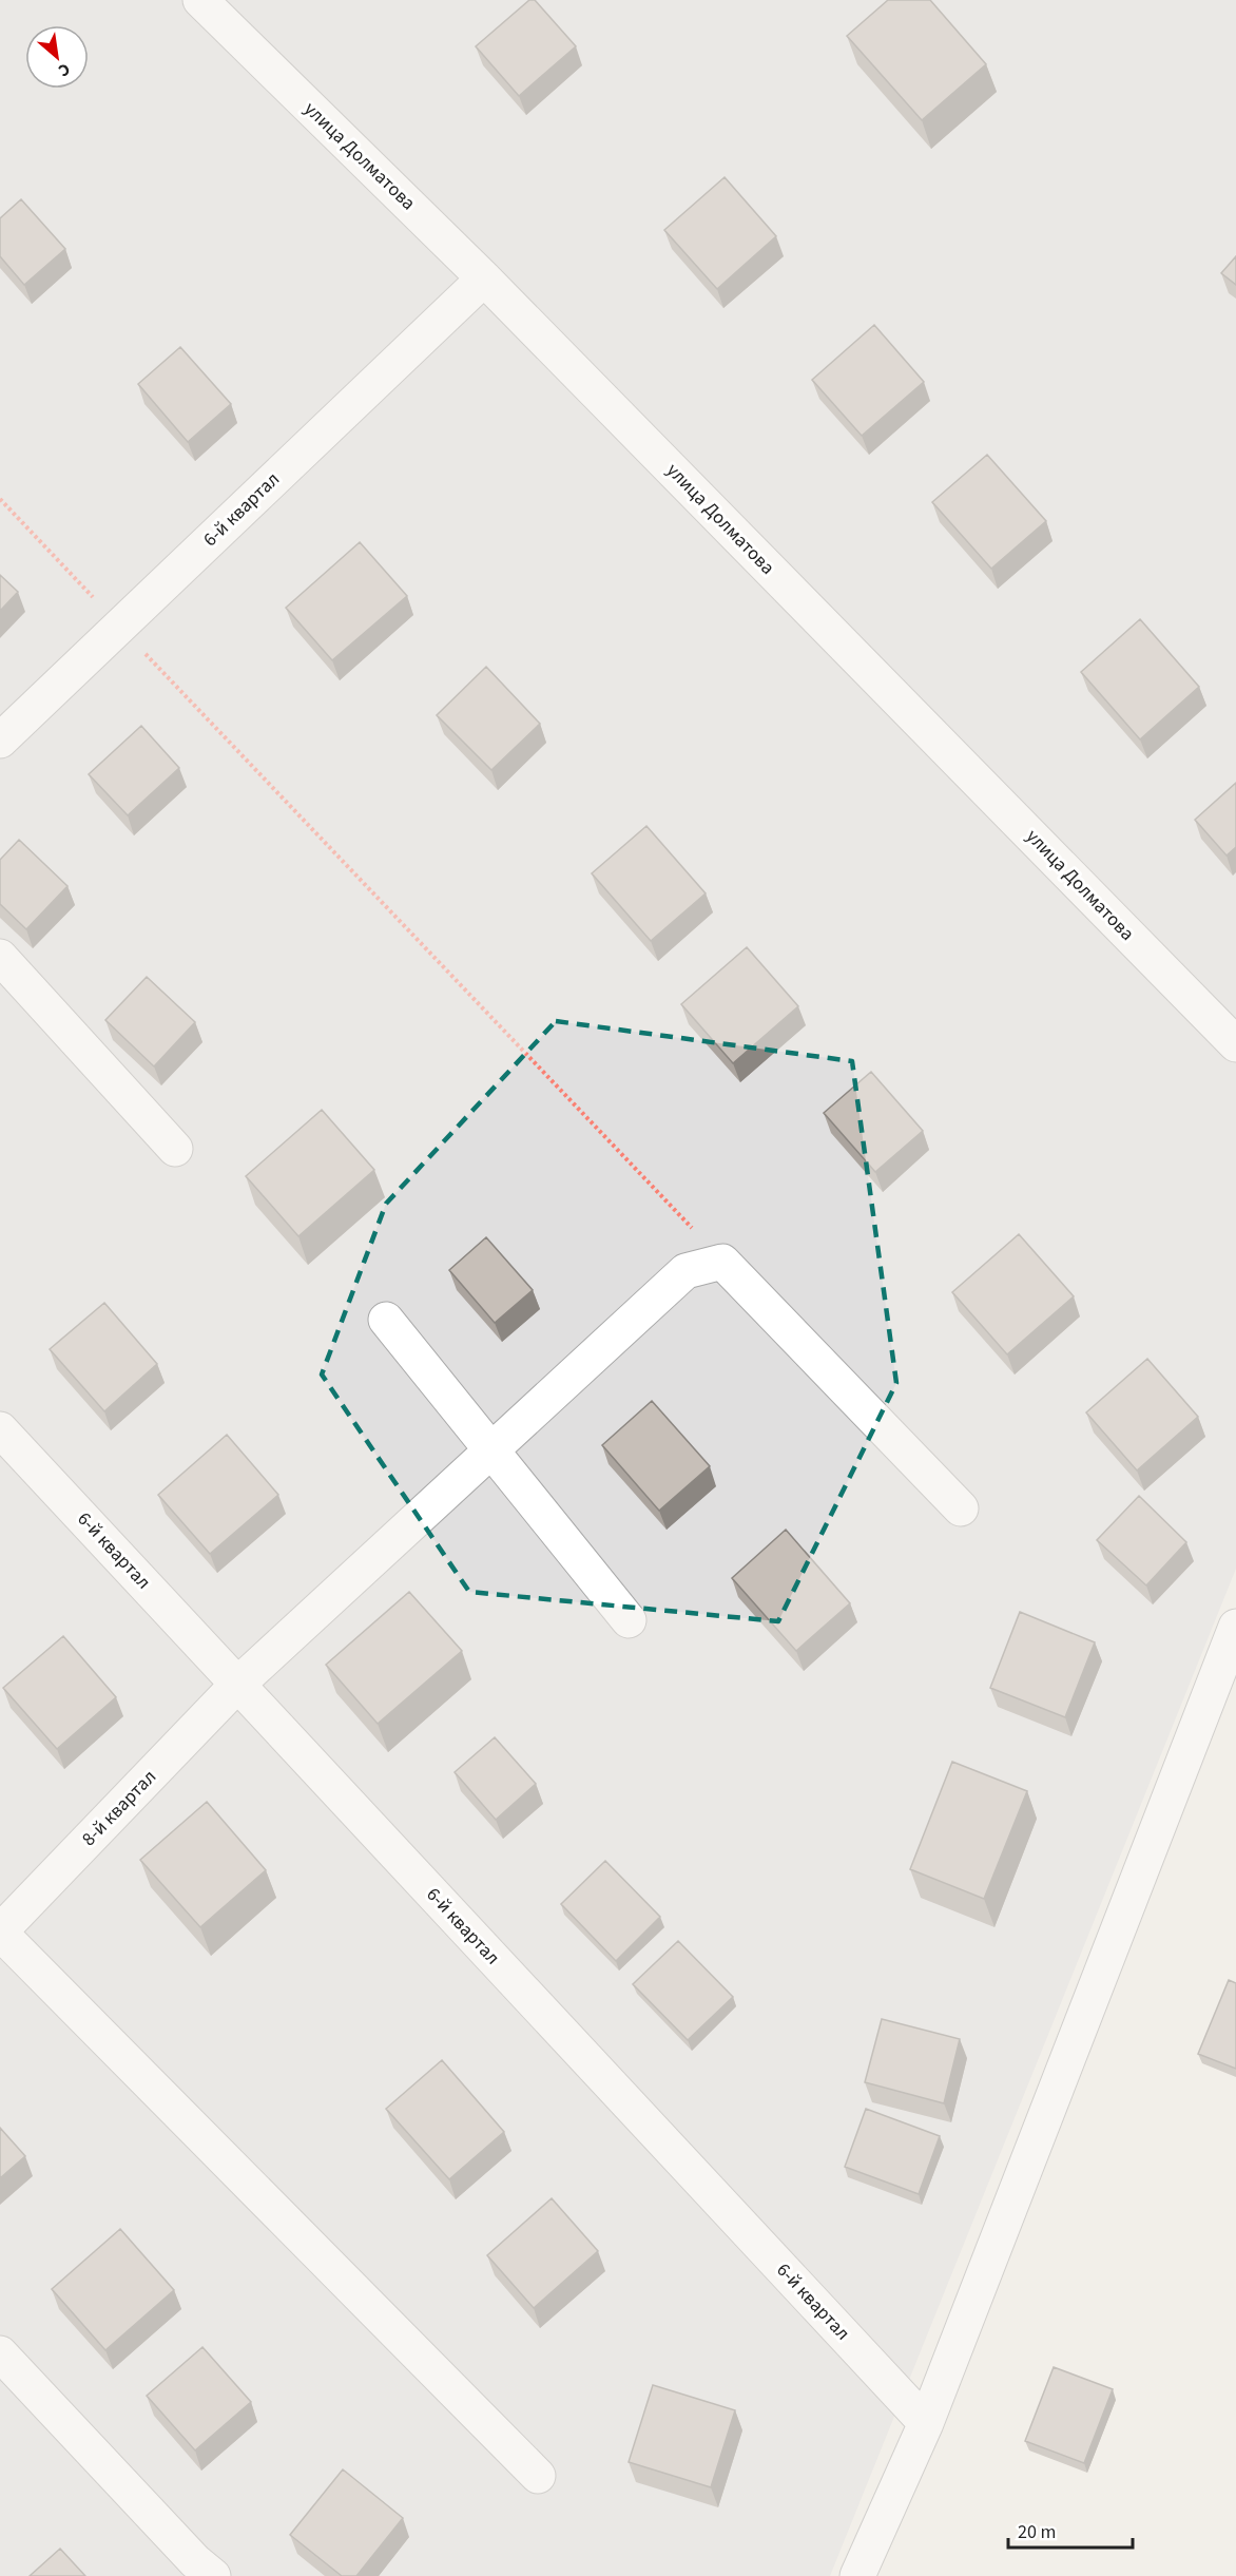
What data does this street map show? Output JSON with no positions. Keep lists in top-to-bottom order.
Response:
{
  "streets": {
    "street": ["улица Долматова", "6-й квартал", "8-й квартал"]
  },
  "crossings": [
    ["улица Долматова", "6-й квартал"],
    ["6-й квартал", "8-й квартал"]
  ],
  "scale_bar": "20 m",
  "north": "bottom right"
}
